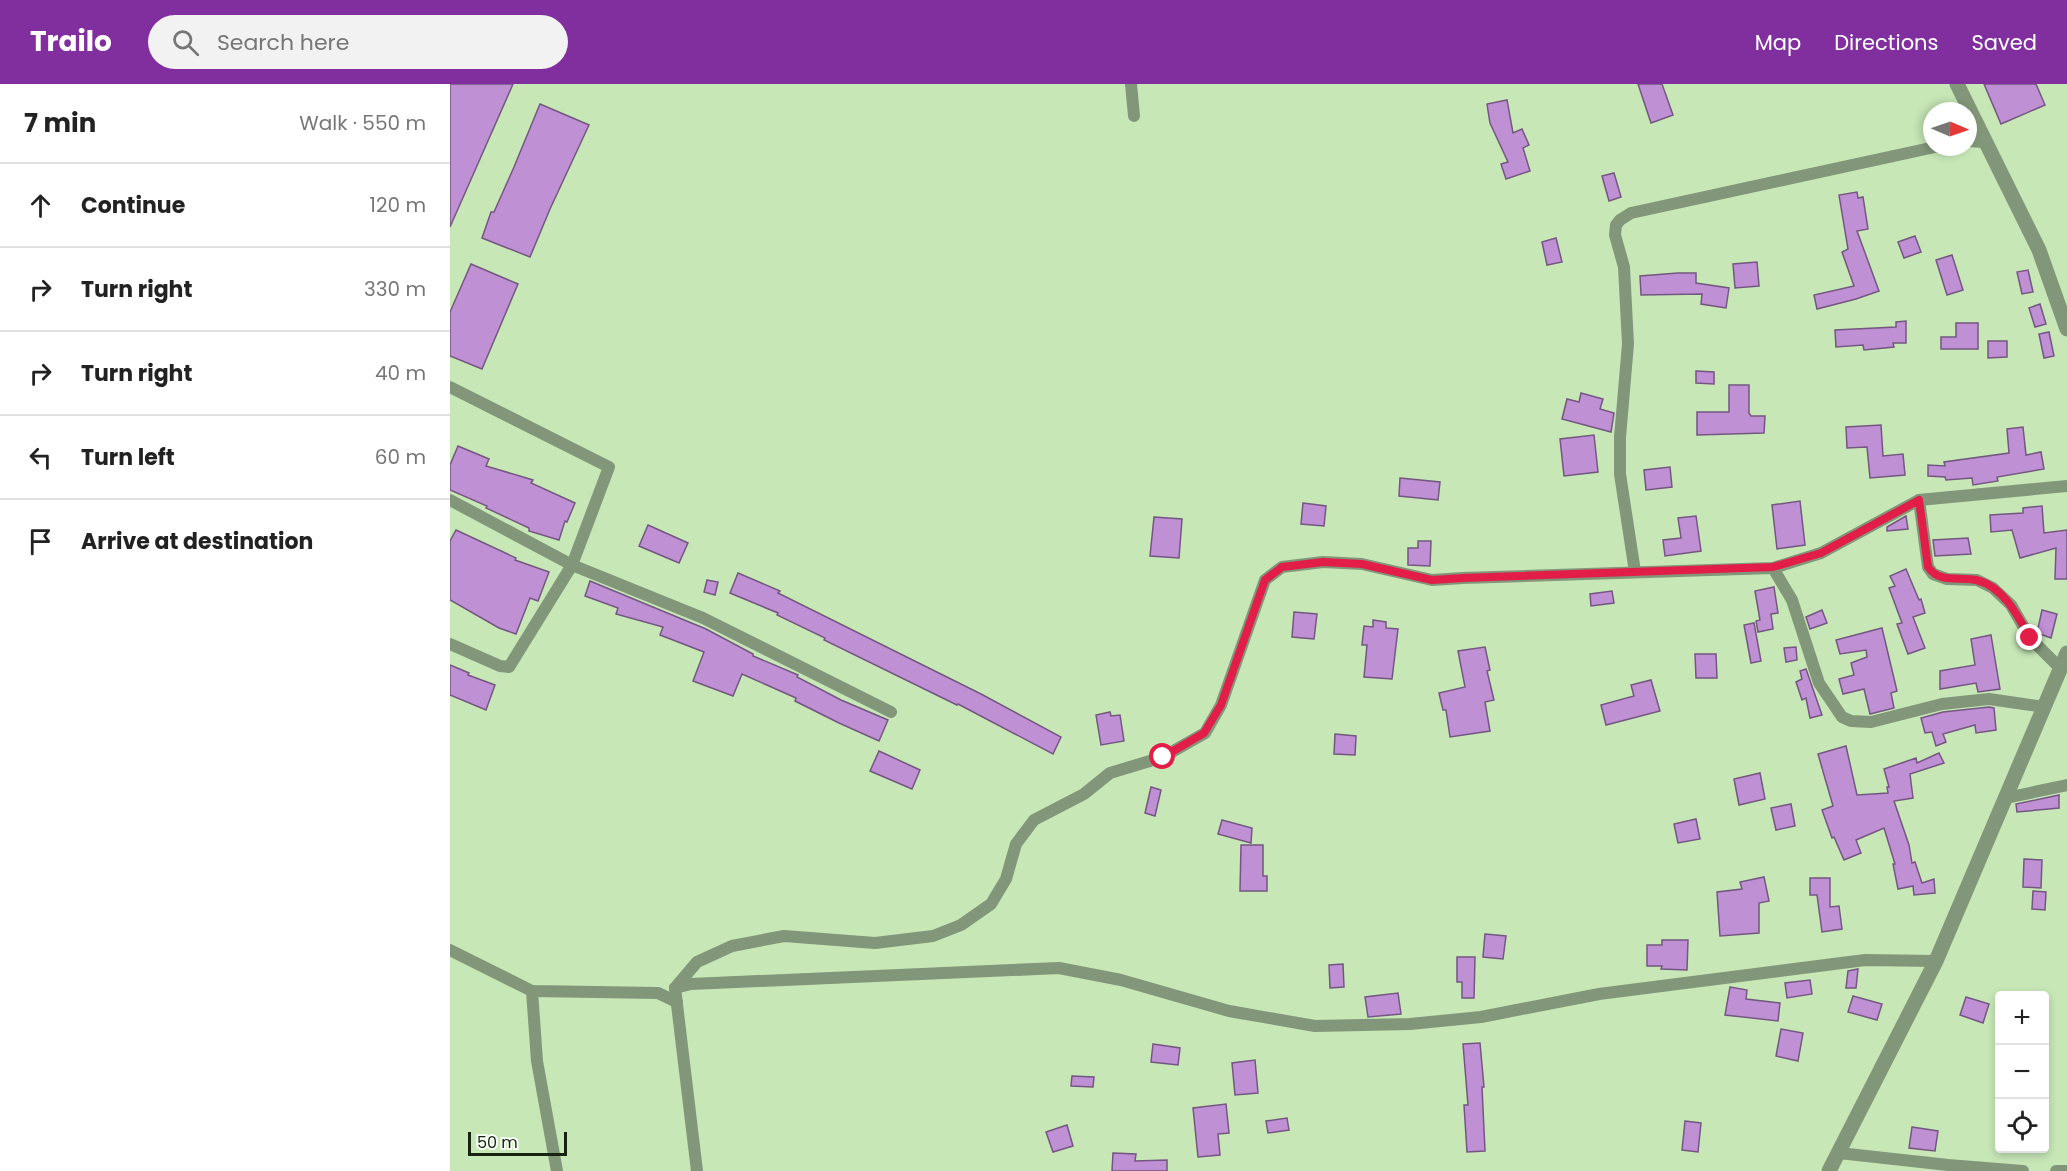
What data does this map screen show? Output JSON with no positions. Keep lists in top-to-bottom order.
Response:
{
  "scale_bar": "50 m",
  "north": "right",
  "page": {
    "header": "Trailo",
    "search": "Search here",
    "nav": ["Map", "Directions", "Saved"],
    "heading": ["7 min", "Walk · 550 m"],
    "list": [
      ["Continue", "120 m"],
      ["Turn right", "330 m"],
      ["Turn right", "40 m"],
      ["Turn left", "60 m"],
      "Arrive at destination"
    ],
    "map_buttons": ["+", "−"],
    "scale": "50 m"
  }
}
